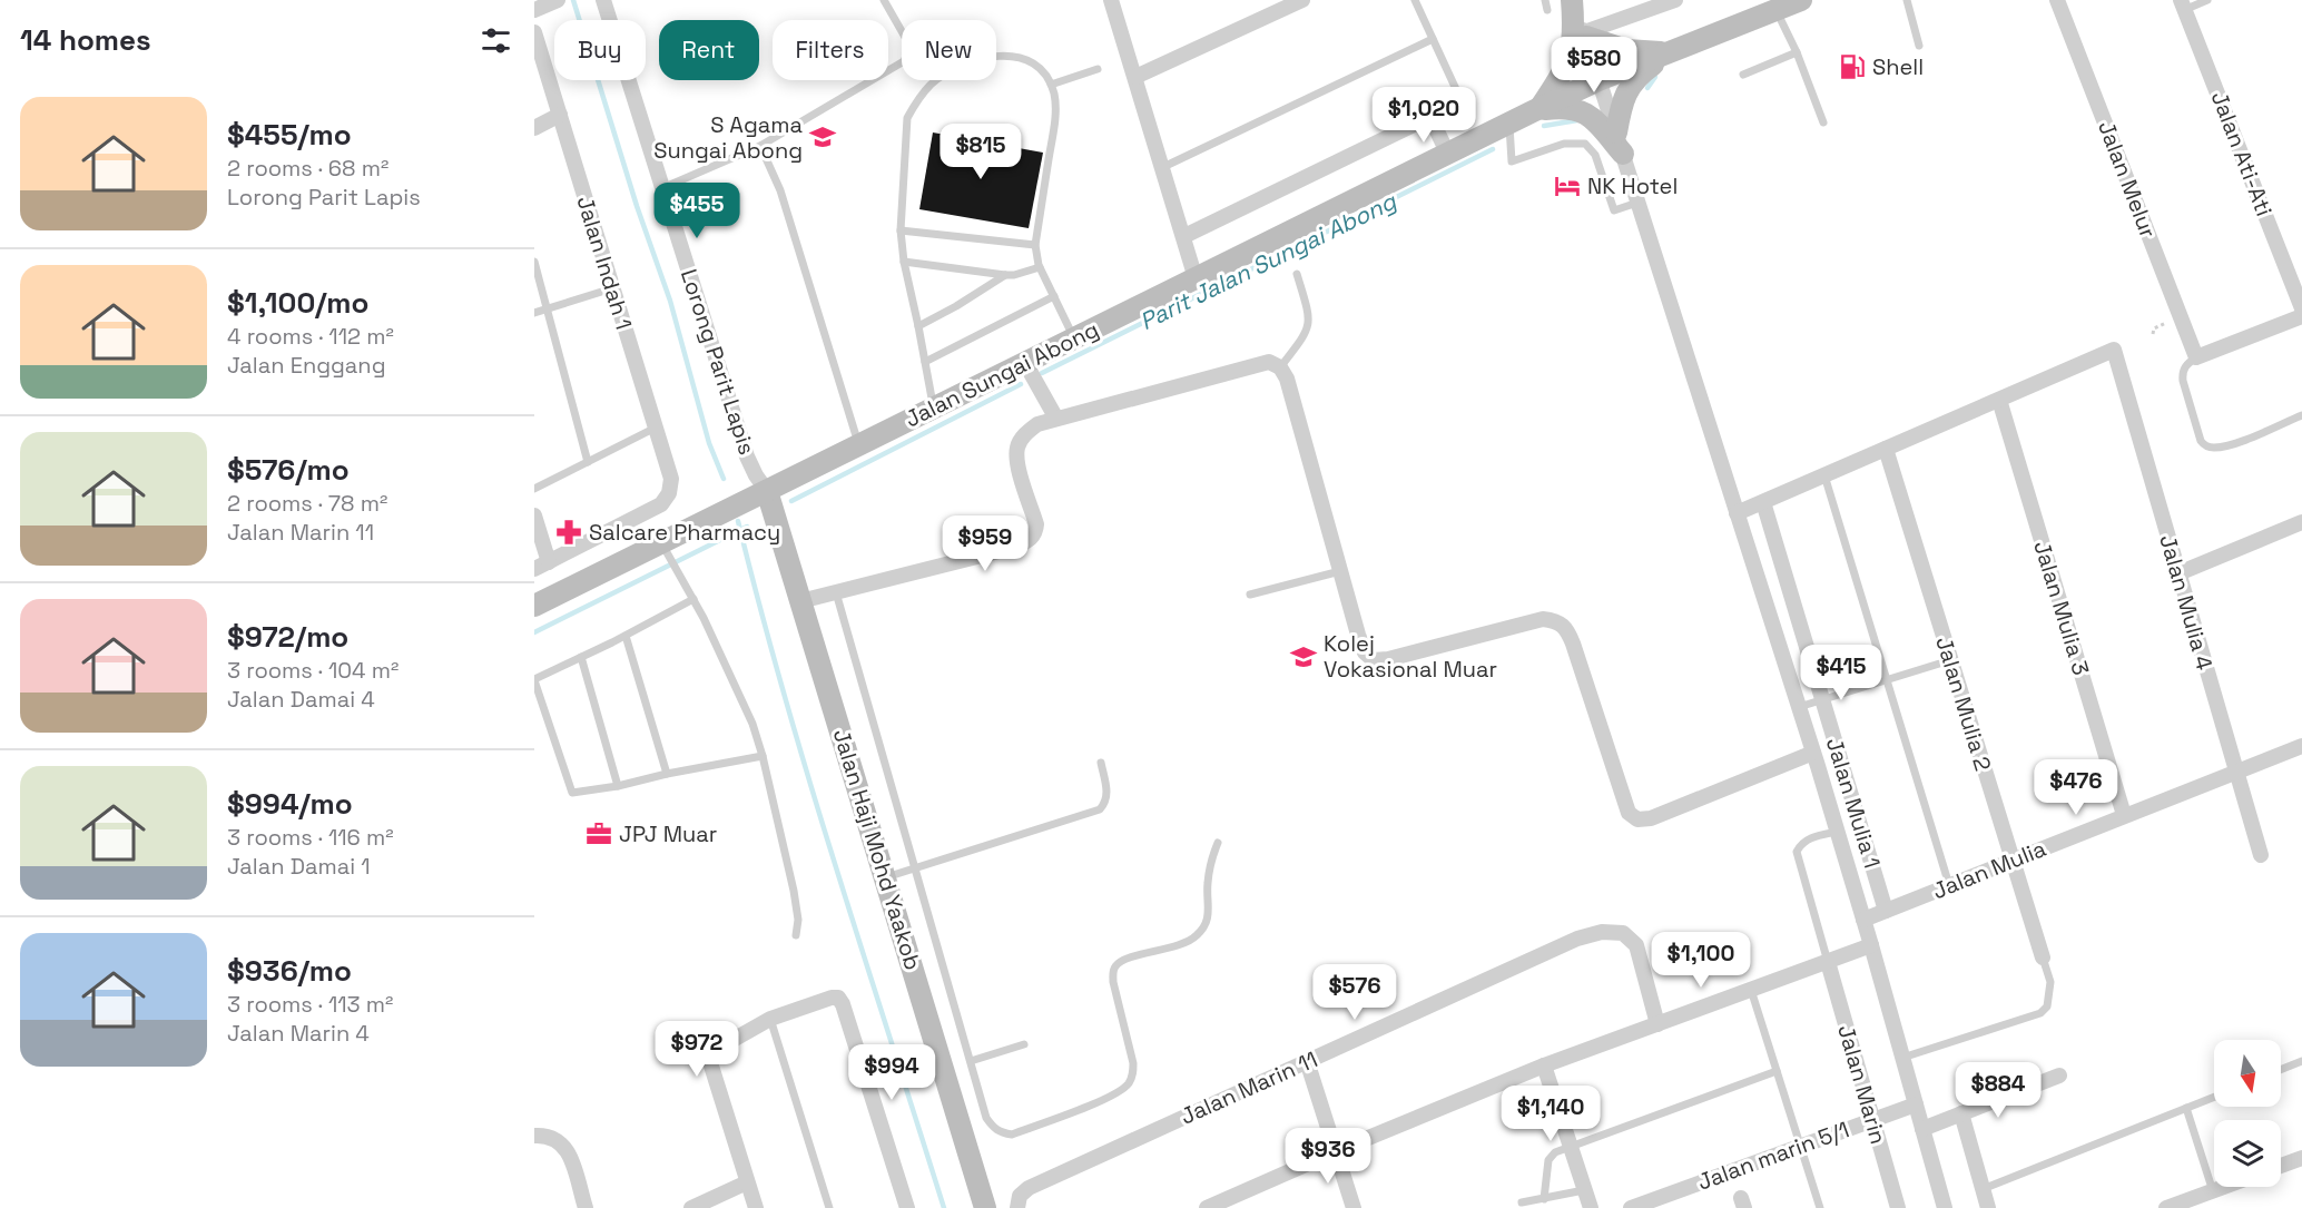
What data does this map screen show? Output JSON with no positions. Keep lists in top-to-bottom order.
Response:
{
  "streets": {
    "street": [
      "Jalan Ati-Ati",
      "Jalan Melur",
      "Jalan Indah 1",
      "Lorong Parit Lapis",
      "Jalan Sungai Abong",
      "Jalan Mulia 4",
      "Jalan Mulia 3",
      "Jalan Mulia 2",
      "Jalan Mulia 1",
      "Jalan Haji Mohd Yaakob",
      "Jalan Mulia",
      "Jalan Marin",
      "Jalan Marin 11",
      "Jalan marin 5/1"
    ]
  },
  "crossings": [
    ["Lorong Parit Lapis", "Jalan Sungai Abong"],
    ["Lorong Parit Lapis", "Jalan Haji Mohd Yaakob"],
    ["Jalan Sungai Abong", "Jalan Haji Mohd Yaakob"],
    ["Jalan Mulia 4", "Jalan Mulia 3"],
    ["Jalan Mulia 4", "Jalan Mulia"],
    ["Jalan Mulia 3", "Jalan Mulia"],
    ["Jalan Mulia 2", "Jalan Mulia"],
    ["Jalan Mulia 1", "Jalan Mulia"],
    ["Jalan Marin", "Jalan marin 5/1"]
  ],
  "water": ["Parit Jalan Sungai Abong"],
  "places": {
    "fuel station": ["Shell"],
    "school or university": ["S Agama Sungai Abong", "Kolej Vokasional Muar"],
    "hotel": ["NK Hotel"],
    "pharmacy": ["Salcare Pharmacy"],
    "office": ["JPJ Muar"]
  },
  "north": "bottom",
  "page": {
    "heading": "14 homes",
    "chip": [
      "Buy",
      "Rent",
      "Filters",
      "New"
    ],
    "price": [
      "$580",
      "$1,020",
      "$815",
      "$455",
      "$959",
      "$415",
      "$476",
      "$1,100",
      "$576",
      "$972",
      "$994",
      "$884",
      "$1,140",
      "$936"
    ],
    "list": [
      {
        "name": "$455/mo",
        "note": "2 rooms · 68 m² · Lorong Parit Lapis"
      },
      {
        "name": "$1,100/mo",
        "note": "4 rooms · 112 m² · Jalan Enggang"
      },
      {
        "name": "$576/mo",
        "note": "2 rooms · 78 m² · Jalan Marin 11"
      },
      {
        "name": "$972/mo",
        "note": "3 rooms · 104 m² · Jalan Damai 4"
      },
      {
        "name": "$994/mo",
        "note": "3 rooms · 116 m² · Jalan Damai 1"
      },
      {
        "name": "$936/mo",
        "note": "3 rooms · 113 m² · Jalan Marin 4"
      }
    ]
  }
}
